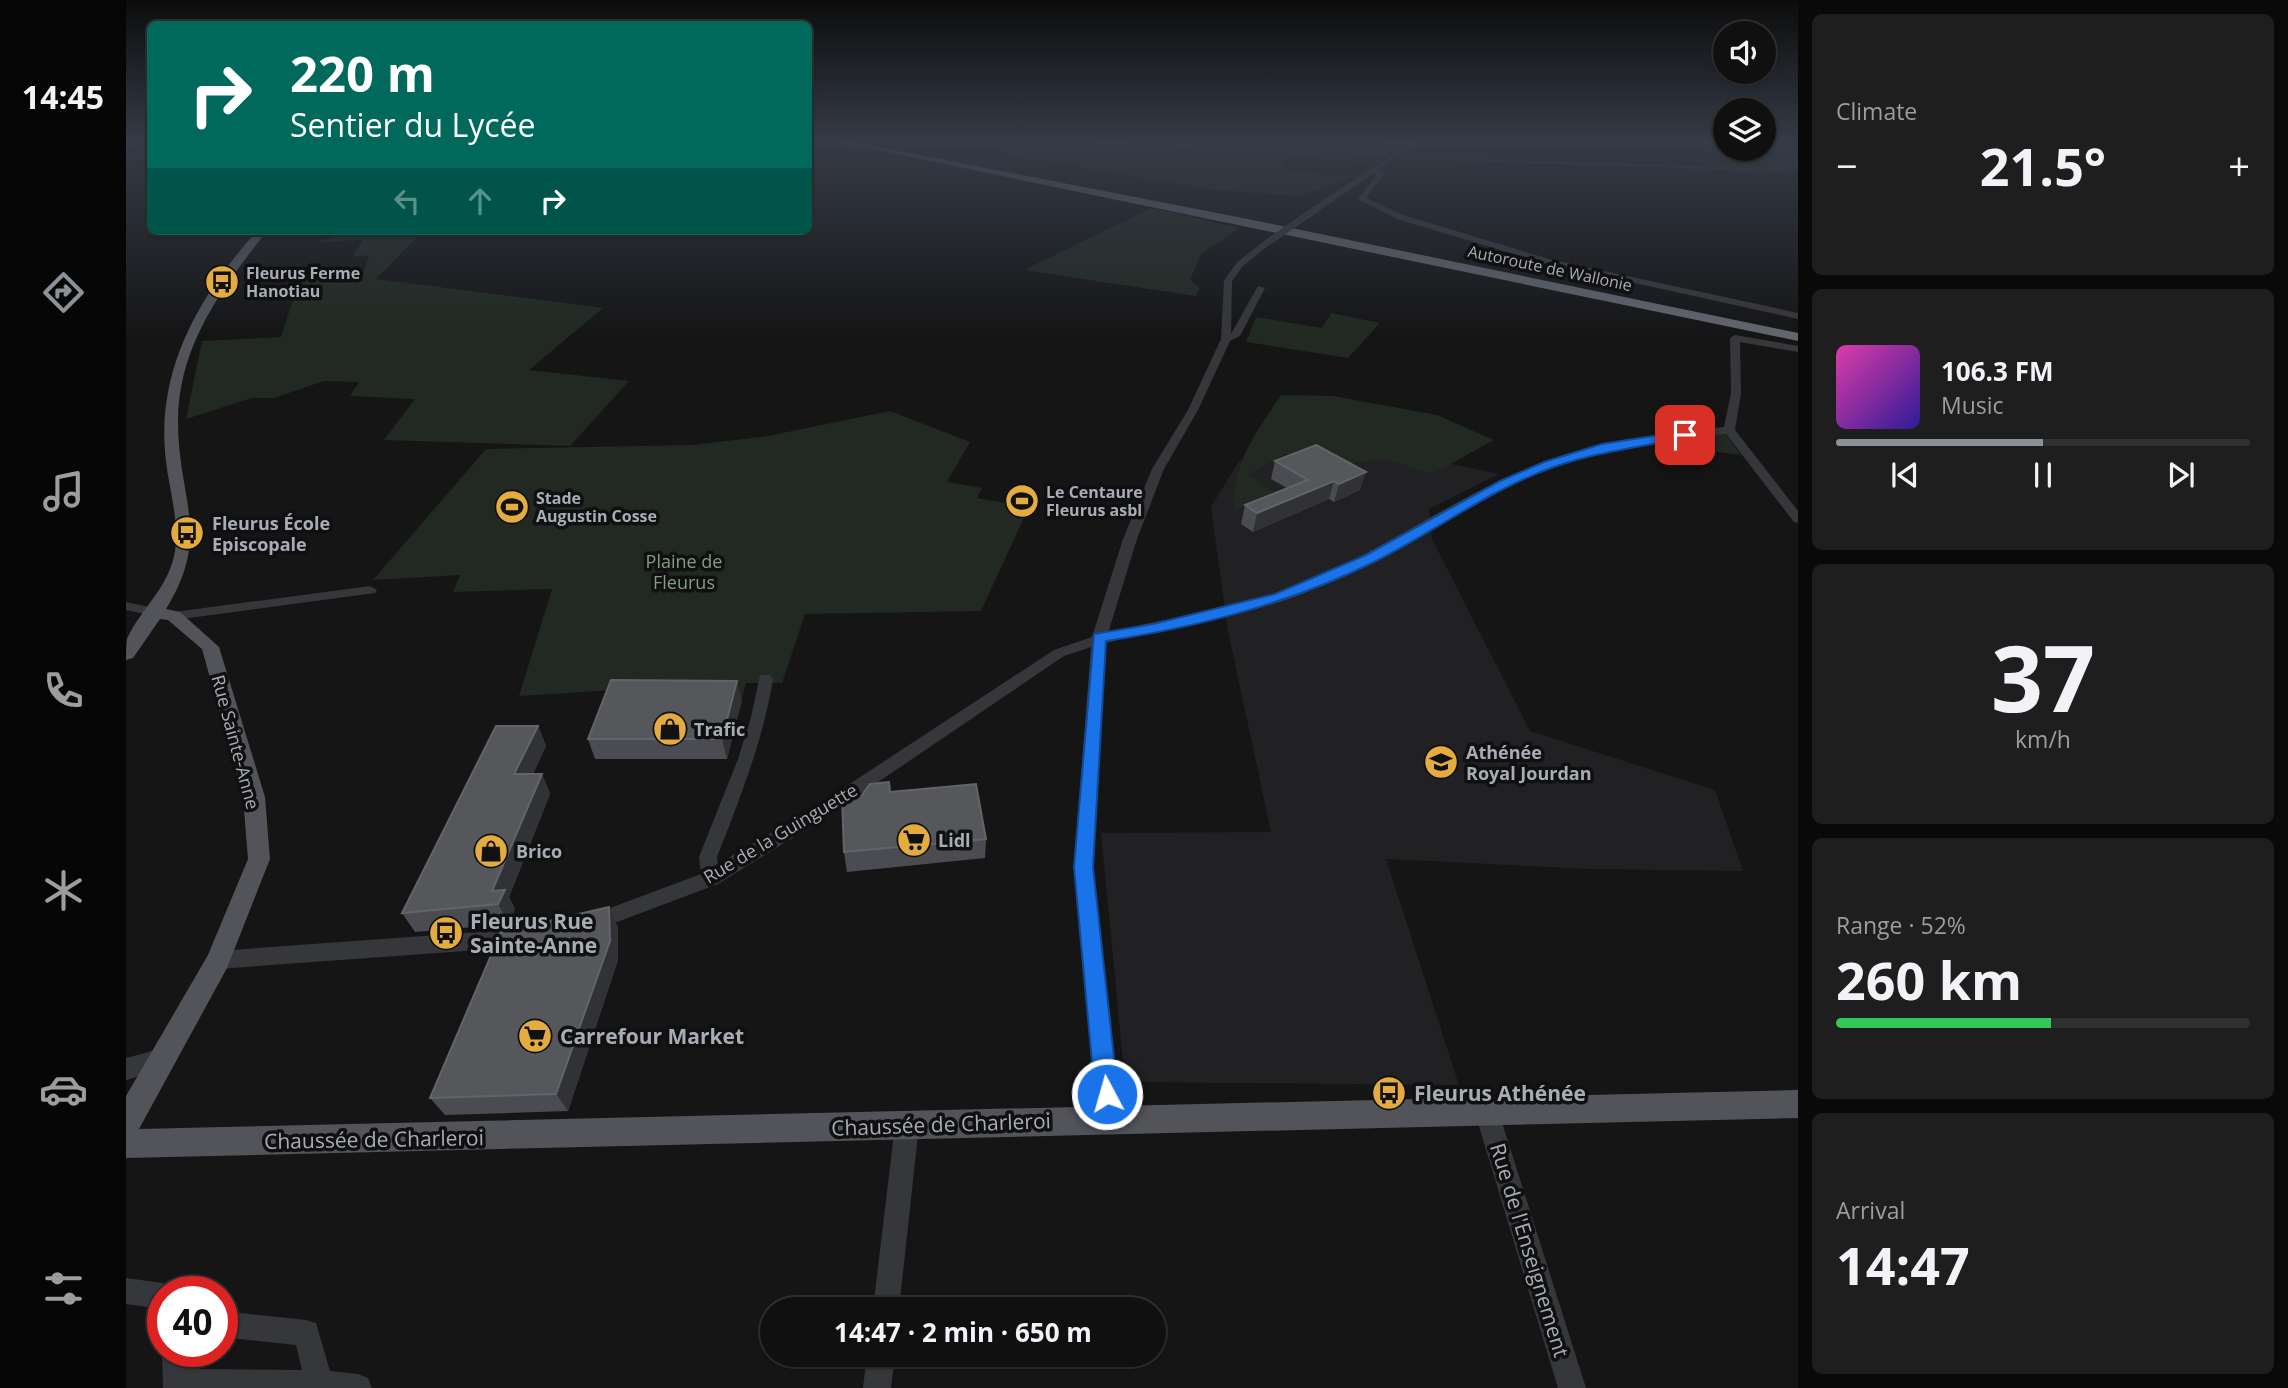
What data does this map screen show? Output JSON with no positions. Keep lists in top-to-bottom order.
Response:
{
  "streets": {
    "highway": ["Autoroute de Wallonie"],
    "main road": ["Rue Sainte-Anne", "Chaussée de Charleroi"],
    "street": ["Rue de la Guinguette", "Rue de l'Enseignement"]
  },
  "crossings": [
    ["Chaussée de Charleroi", "Rue de l'Enseignement"]
  ],
  "parks": ["Plaine de Fleurus"],
  "places": {
    "bus stop": [
      "Fleurus Ferme Hanotiau",
      "Fleurus École Episcopale",
      "Fleurus Rue Sainte-Anne",
      "Fleurus Athénée"
    ],
    "sports": ["Le Centaure Fleurus asbl", "Stade Augustin Cosse"],
    "shop": ["Trafic", "Brico"],
    "school or university": ["Athénée Royal Jourdan"],
    "supermarket": ["Lidl", "Carrefour Market"]
  },
  "page": {
    "tabs": "14:45",
    "tile": [
      "Climate",
      ["37", "km/h"],
      ["Range · 52%", "260 km"],
      ["Arrival", "14:47"]
    ],
    "turn": ["220 m", "Sentier du Lycée"],
    "heat": ["−", "21.5°", "+"],
    "song": ["106.3 FM", "Music"],
    "limit": "40",
    "trip": "14:47 · 2 min · 650 m"
  }
}
